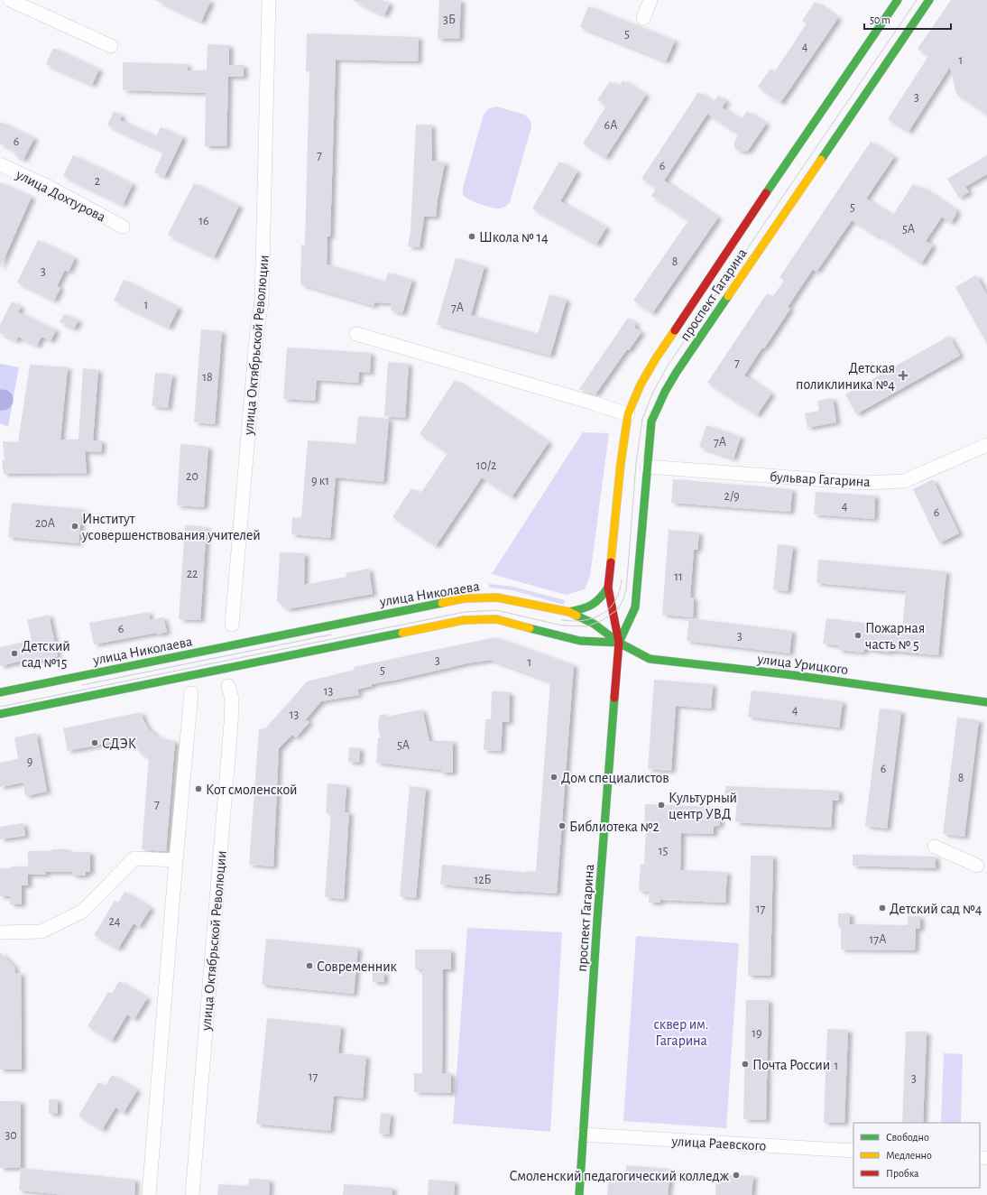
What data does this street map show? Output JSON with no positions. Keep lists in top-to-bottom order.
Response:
{
  "streets": {
    "main road": ["проспект Гагарина", "улица Николаева", "улица Урицкого"],
    "street": [
      "улица Дохтурова",
      "улица Октябрьской Революции",
      "бульвар Гагарина",
      "улица Раевского"
    ]
  },
  "crossings": [
    ["проспект Гагарина", "бульвар Гагарина"],
    ["проспект Гагарина", "улица Николаева"],
    ["проспект Гагарина", "улица Урицкого"],
    ["проспект Гагарина", "улица Раевского"],
    ["улица Николаева", "улица Урицкого"]
  ],
  "parks": ["сквер им. Гагарина"],
  "places": {
    "other": [
      "Школа № 14",
      "Институт усовершенствования учителей",
      "Пожарная часть № 5",
      "Детский сад №15",
      "СДЭК",
      "Дом специалистов",
      "Кот смоленской",
      "Культурный центр УВД",
      "Библиотека №2",
      "Детский сад №4",
      "Современник",
      "Почта России",
      "Смоленский педагогический колледж"
    ],
    "health": ["Детская поликлиника №4"]
  },
  "house_numbers": [
    "3Б",
    "5",
    "4",
    "1",
    "3",
    "6А",
    "6",
    "7",
    "6",
    "2",
    "5",
    "16",
    "5А",
    "8",
    "3",
    "1",
    "7А",
    "7",
    "18",
    "7А",
    "10/2",
    "20",
    "9 к1",
    "2/9",
    "4",
    "6",
    "20А",
    "22",
    "11",
    "6",
    "3",
    "3",
    "1",
    "5",
    "13",
    "4",
    "13",
    "5А",
    "9",
    "6",
    "8",
    "7",
    "15",
    "12Б",
    "17",
    "24",
    "17А",
    "19",
    "1",
    "17",
    "3",
    "30"
  ],
  "legend": ["Свободно", "Медленно", "Пробка"],
  "scale_bar": "50 m"
}
